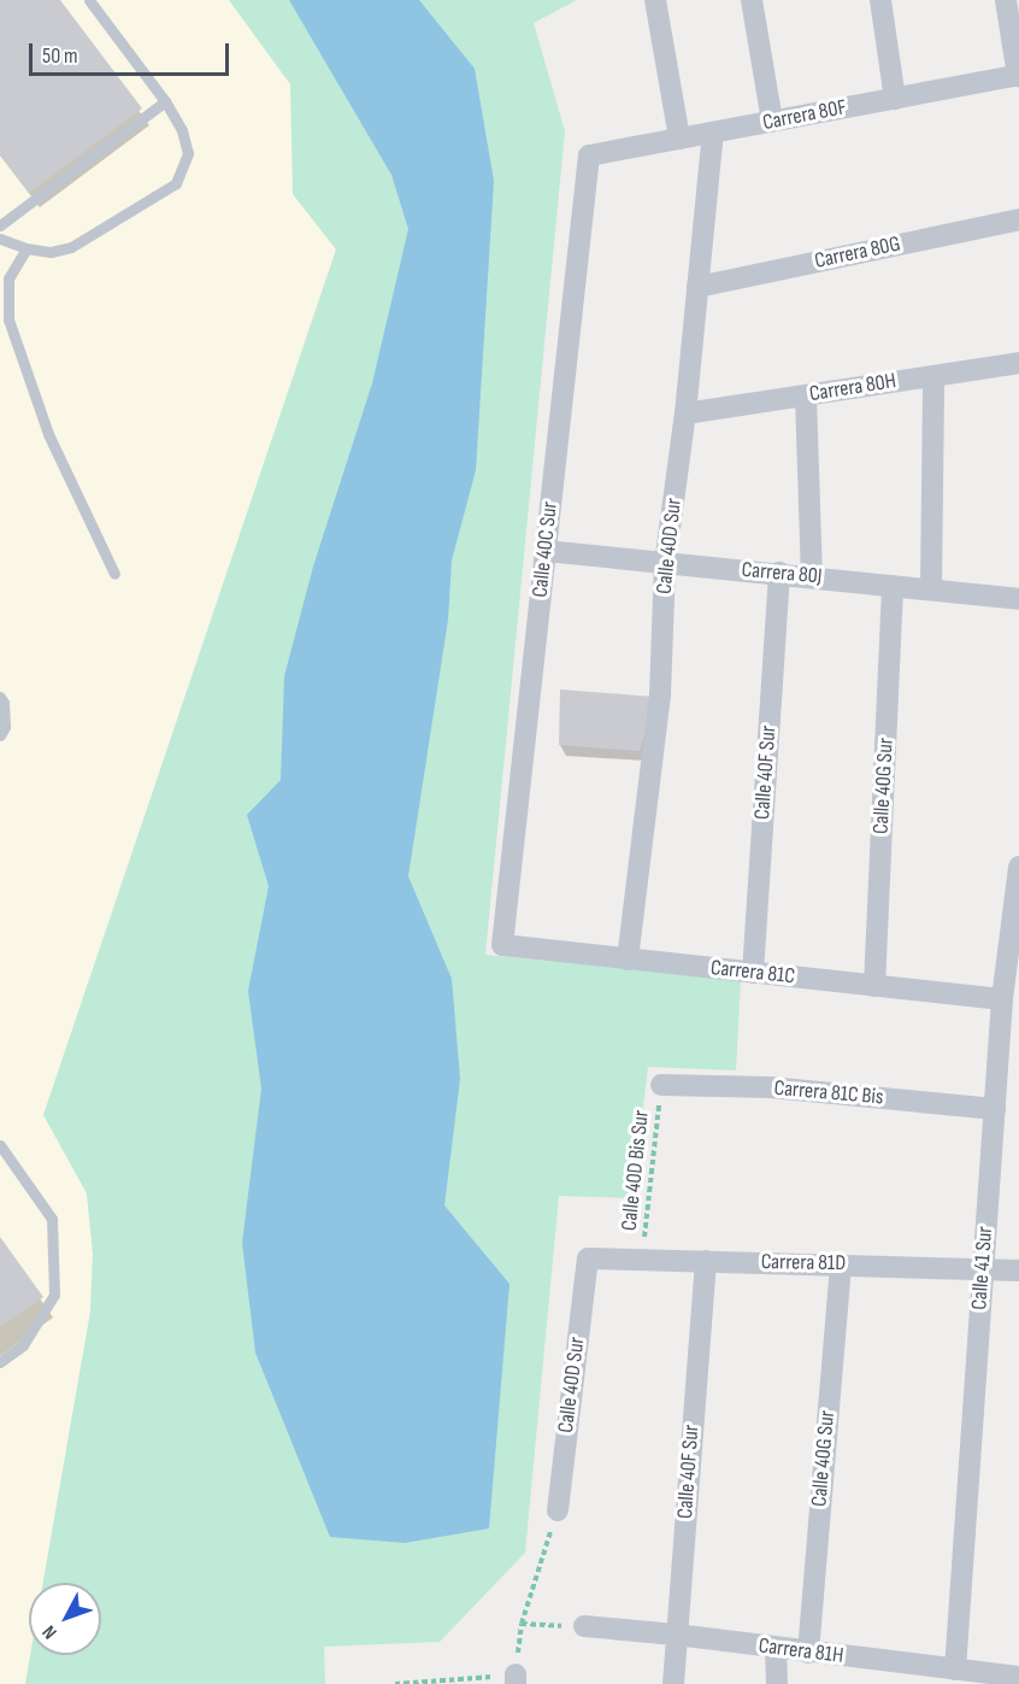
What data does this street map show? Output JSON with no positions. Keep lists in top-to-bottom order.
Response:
{
  "streets": {
    "street": [
      "Carrera 80F",
      "Carrera 80G",
      "Carrera 80H",
      "Calle 40D Sur",
      "Calle 40C Sur",
      "Carrera 80J",
      "Calle 40F Sur",
      "Calle 40G Sur",
      "Carrera 81C",
      "Carrera 81C Bis",
      "Carrera 81D",
      "Calle 41 Sur",
      "Carrera 81H"
    ],
    "path": ["Calle 40D Bis Sur"]
  },
  "crossings": [
    ["Carrera 80F", "Calle 40D Sur"],
    ["Carrera 80F", "Calle 40C Sur"],
    ["Carrera 80G", "Calle 40D Sur"],
    ["Carrera 80H", "Calle 40D Sur"],
    ["Calle 40D Sur", "Carrera 80J"],
    ["Calle 40D Sur", "Carrera 81C"],
    ["Calle 40D Sur", "Carrera 81D"],
    ["Calle 40C Sur", "Carrera 80J"],
    ["Calle 40C Sur", "Carrera 81C"],
    ["Carrera 80J", "Calle 40F Sur"],
    ["Carrera 80J", "Calle 40G Sur"],
    ["Calle 40F Sur", "Carrera 81C"],
    ["Calle 40F Sur", "Carrera 81D"],
    ["Calle 40F Sur", "Carrera 81H"],
    ["Calle 40G Sur", "Carrera 81C"],
    ["Calle 40G Sur", "Carrera 81D"],
    ["Calle 40G Sur", "Carrera 81H"],
    ["Carrera 81C", "Calle 41 Sur"],
    ["Carrera 81C Bis", "Calle 40D Bis Sur"],
    ["Carrera 81C Bis", "Calle 41 Sur"],
    ["Calle 40D Bis Sur", "Carrera 81D"],
    ["Carrera 81D", "Calle 41 Sur"],
    ["Calle 41 Sur", "Carrera 81H"]
  ],
  "scale_bar": "50 m",
  "north": "bottom left"
}
